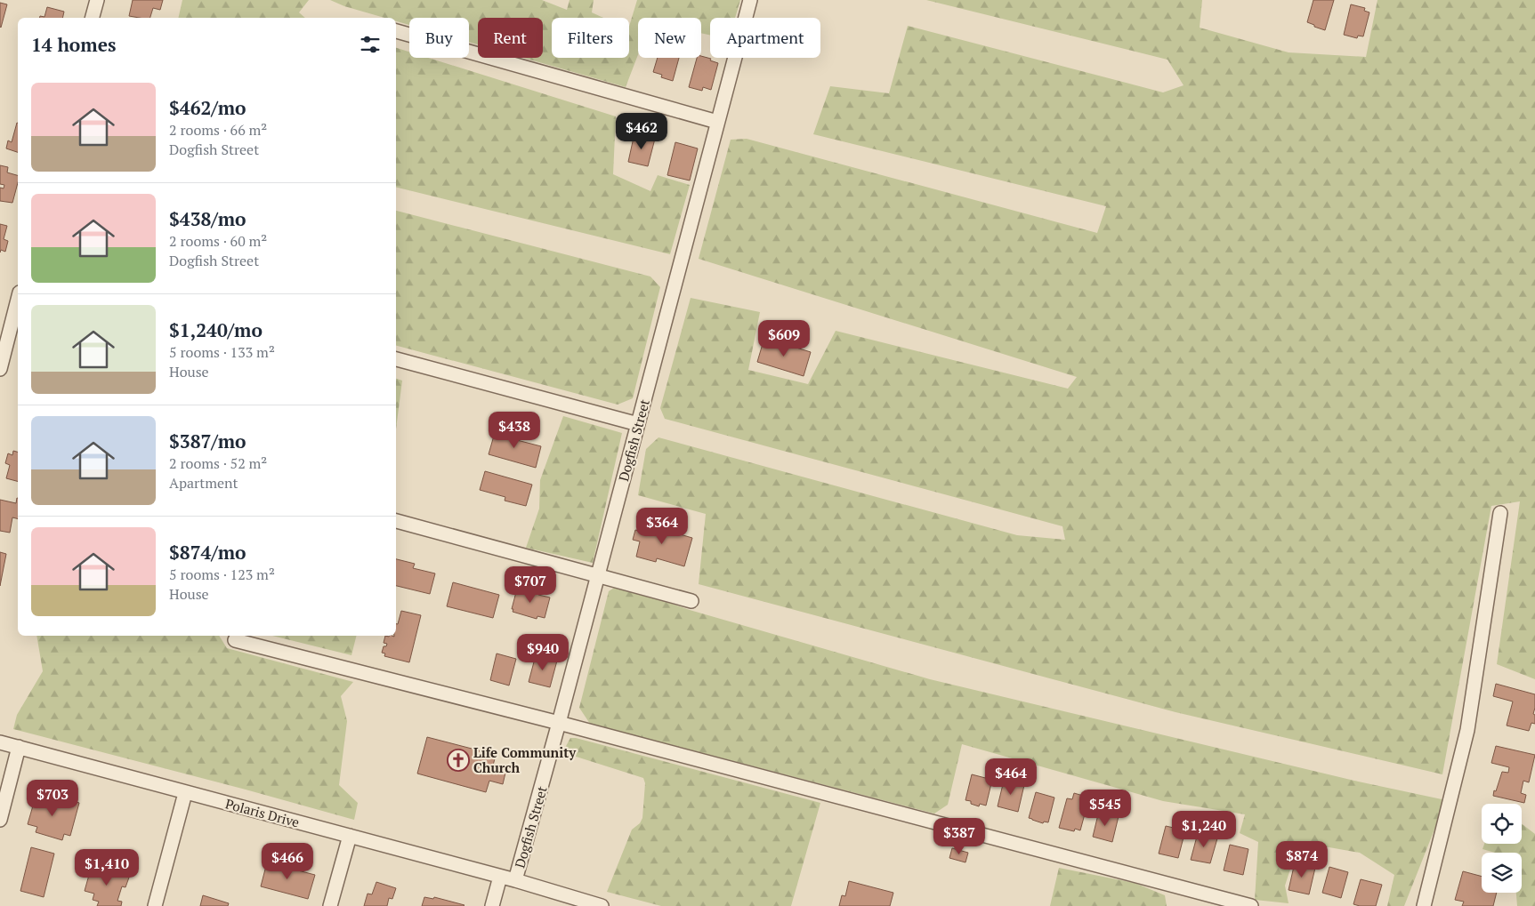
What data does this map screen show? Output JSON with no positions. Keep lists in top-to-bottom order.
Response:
{
  "streets": {
    "street": ["Dogfish Street", "Polaris Drive"]
  },
  "crossings": [
    ["Dogfish Street", "Polaris Drive"]
  ],
  "places": {
    "church": ["Life Community Church"]
  },
  "page": {
    "chip": [
      "Buy",
      "Rent",
      "Filters",
      "New",
      "Apartment"
    ],
    "heading": "14 homes",
    "list": [
      {
        "name": "$462/mo",
        "note": "2 rooms · 66 m² · Dogfish Street"
      },
      {
        "name": "$438/mo",
        "note": "2 rooms · 60 m² · Dogfish Street"
      },
      {
        "name": "$1,240/mo",
        "note": "5 rooms · 133 m² · House"
      },
      {
        "name": "$387/mo",
        "note": "2 rooms · 52 m² · Apartment"
      },
      {
        "name": "$874/mo",
        "note": "5 rooms · 123 m² · House"
      }
    ],
    "price": [
      "$462",
      "$609",
      "$438",
      "$364",
      "$707",
      "$940",
      "$464",
      "$703",
      "$545",
      "$1,240",
      "$387",
      "$874",
      "$466",
      "$1,410"
    ]
  }
}
